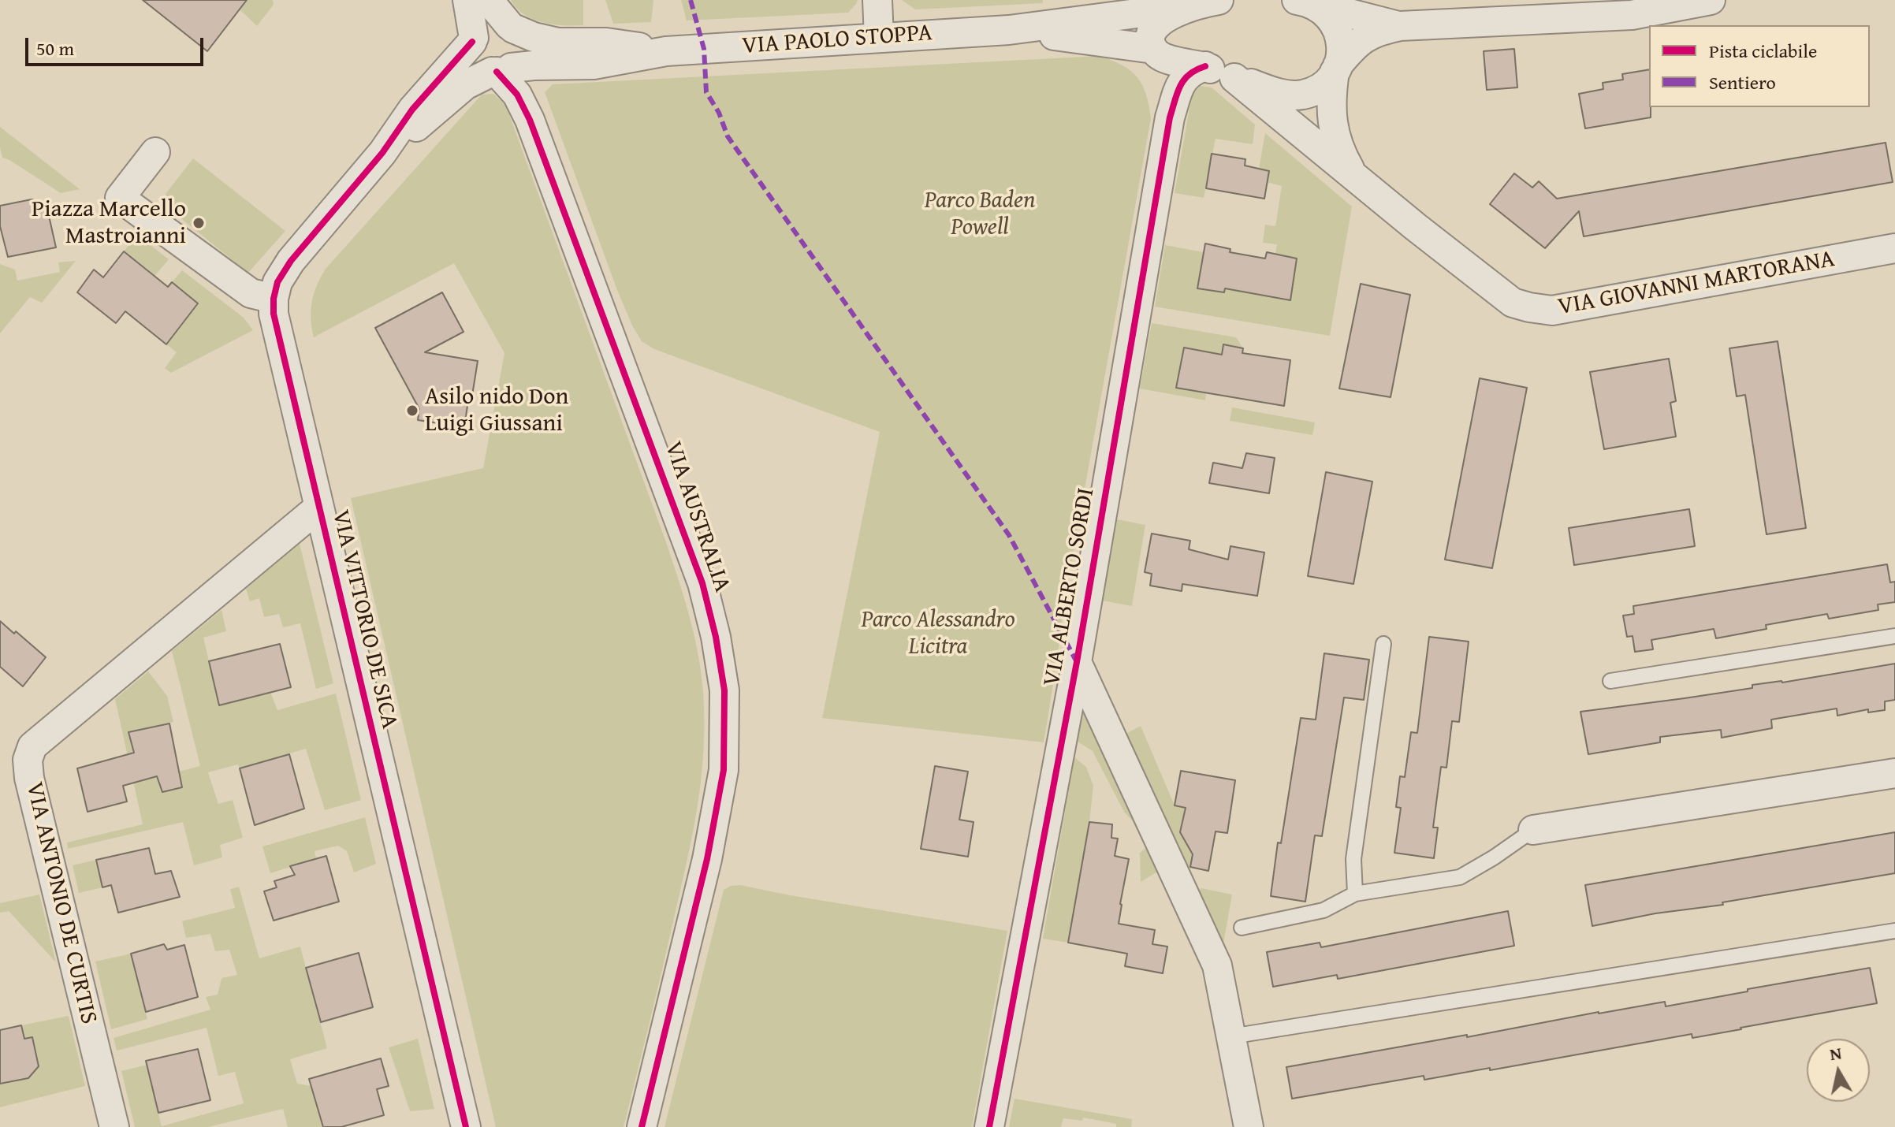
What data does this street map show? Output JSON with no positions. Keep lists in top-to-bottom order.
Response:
{
  "streets": {
    "street": [
      "VIA PAOLO STOPPA",
      "VIA GIOVANNI MARTORANA",
      "VIA AUSTRALIA",
      "VIA ALBERTO SORDI",
      "VIA VITTORIO DE SICA",
      "VIA ANTONIO DE CURTIS"
    ]
  },
  "crossings": [
    ["VIA PAOLO STOPPA", "VIA GIOVANNI MARTORANA"],
    ["VIA PAOLO STOPPA", "VIA ALBERTO SORDI"],
    ["VIA VITTORIO DE SICA", "VIA ANTONIO DE CURTIS"]
  ],
  "parks": ["Parco Baden Powell", "Parco Alessandro Licitra"],
  "places": ["Piazza Marcello Mastroianni", "Asilo nido Don Luigi Giussani"],
  "legend": ["Pista ciclabile", "Sentiero"],
  "scale_bar": "50 m",
  "north": "top"
}
